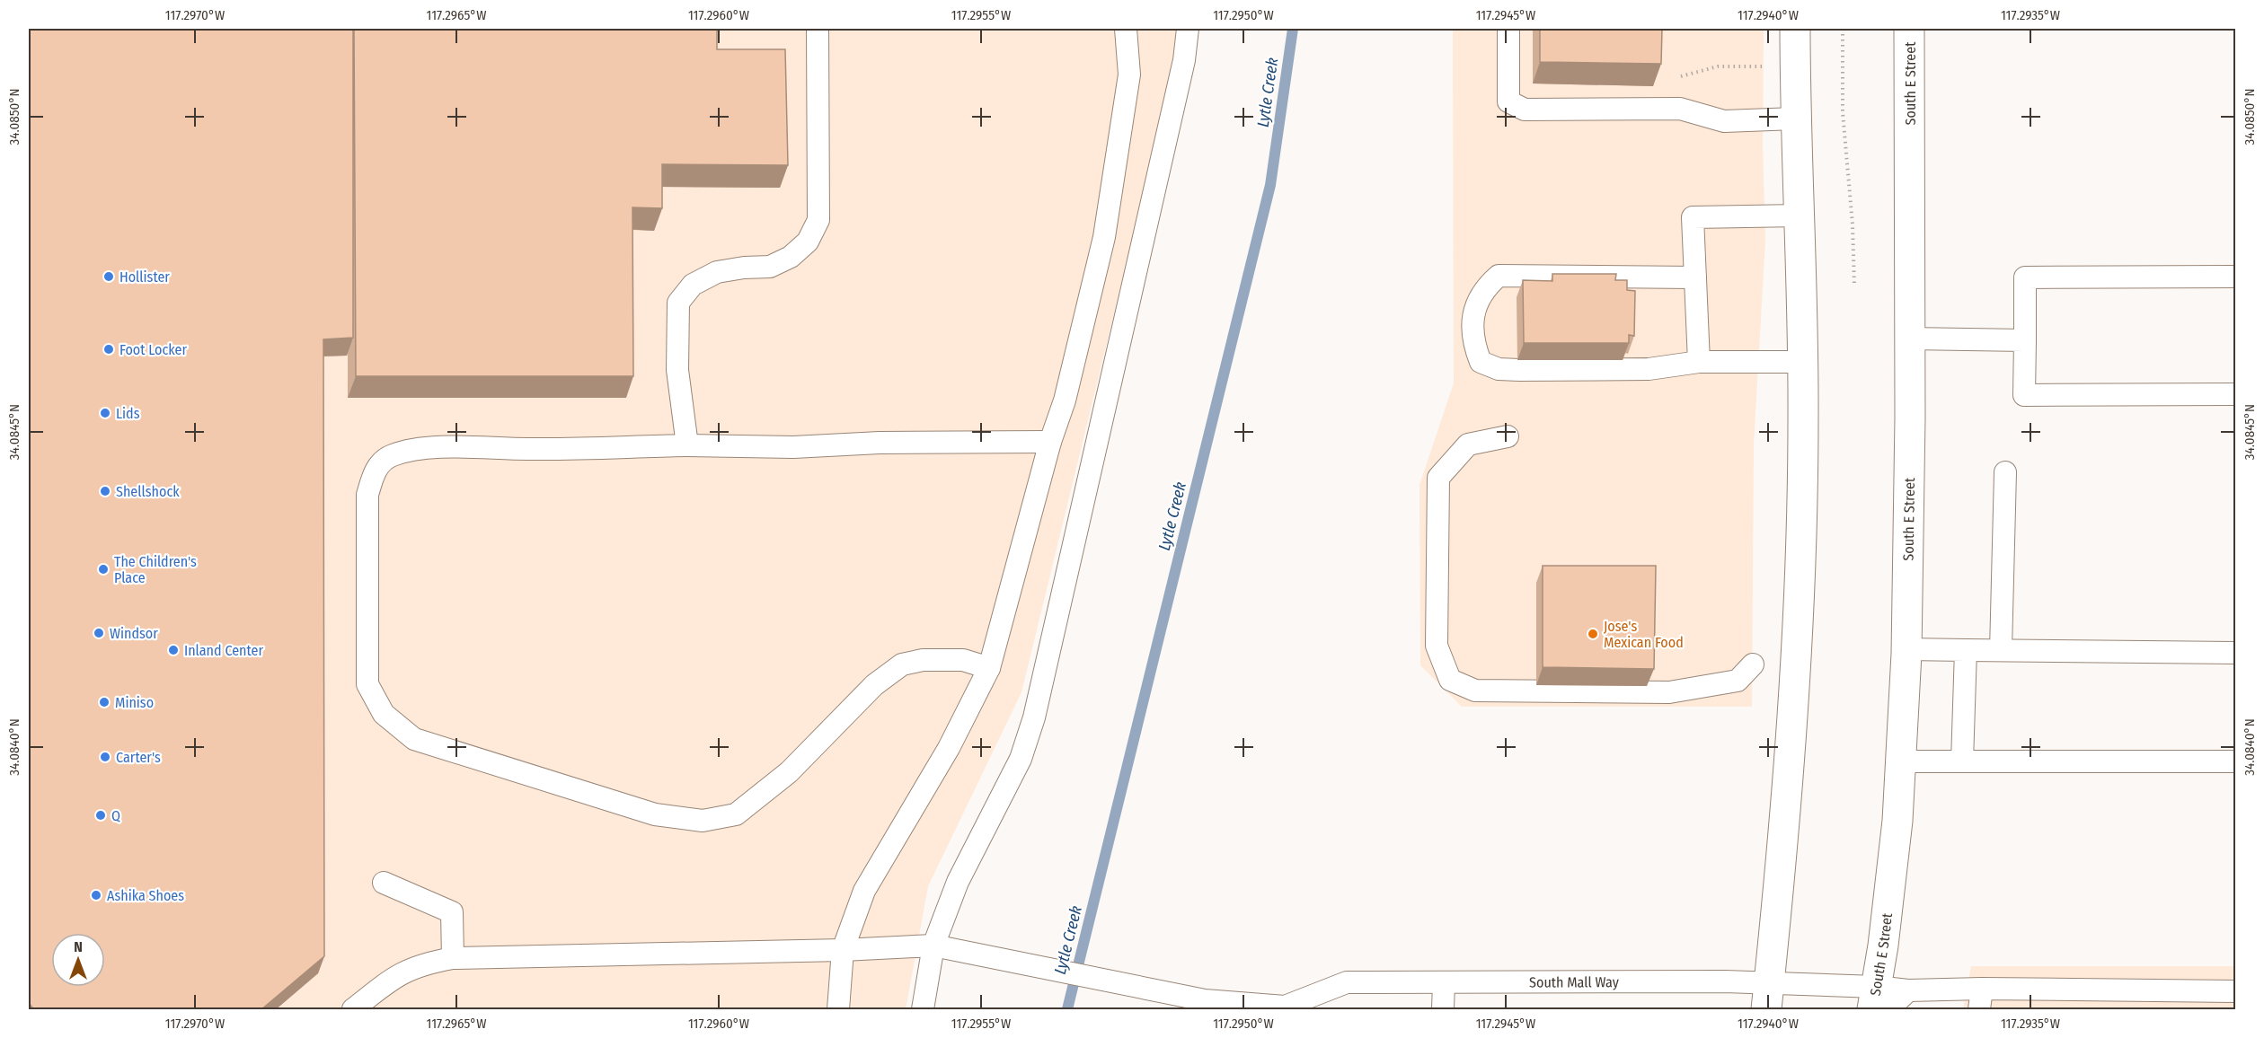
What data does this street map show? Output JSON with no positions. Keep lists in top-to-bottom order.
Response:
{
  "streets": {
    "main road": ["South E Street"],
    "lane": ["South Mall Way"]
  },
  "crossings": [
    ["South E Street", "South Mall Way"]
  ],
  "water": ["Lytle Creek"],
  "places": [
    "Hollister",
    "Foot Locker",
    "Lids",
    "Shellshock",
    "The Children's Place",
    "Windsor",
    "Jose's Mexican Food",
    "Inland Center",
    "Miniso",
    "Carter's",
    "Q",
    "Ashika Shoes"
  ],
  "north": "top",
  "coordinates": [
    "117.2970°W",
    "117.2965°W",
    "117.2960°W",
    "117.2955°W",
    "117.2950°W",
    "117.2945°W",
    "117.2940°W",
    "117.2935°W",
    "34.0850°N",
    "34.0845°N",
    "34.0840°N"
  ]
}
